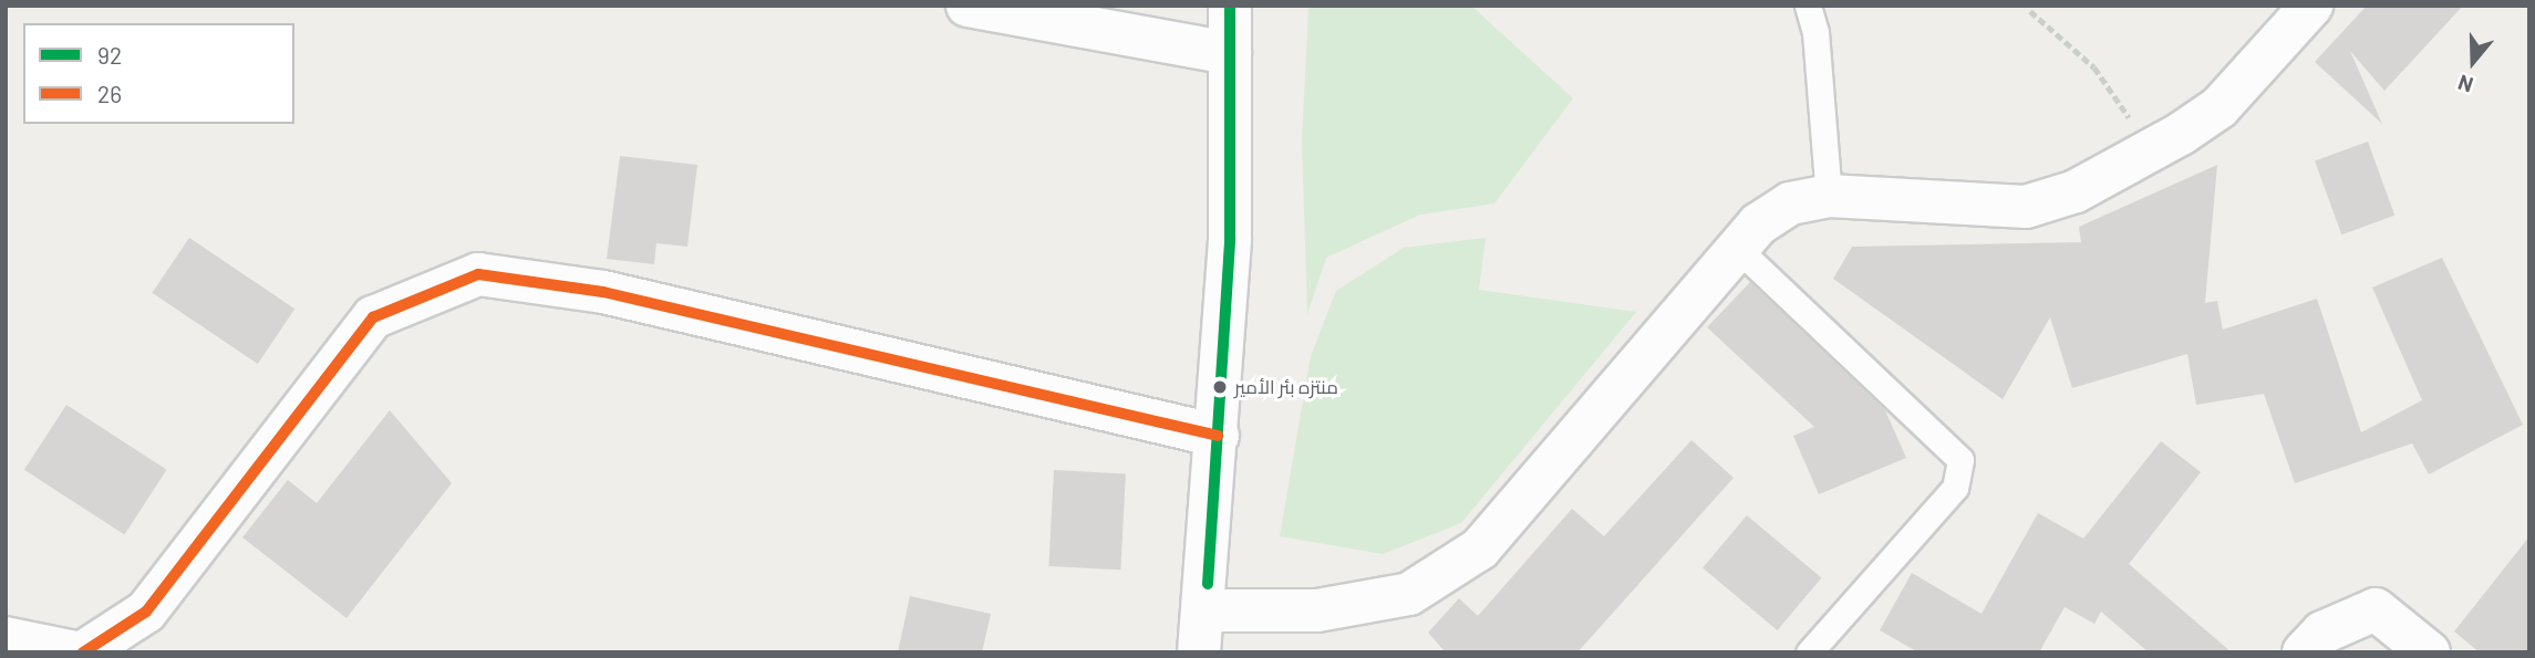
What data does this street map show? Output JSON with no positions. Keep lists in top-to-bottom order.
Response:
{
  "places": ["منتزه بئر الأمير"],
  "lines": ["transit line 92", "transit line 26"],
  "legend": ["92", "26"],
  "north": "bottom"
}
